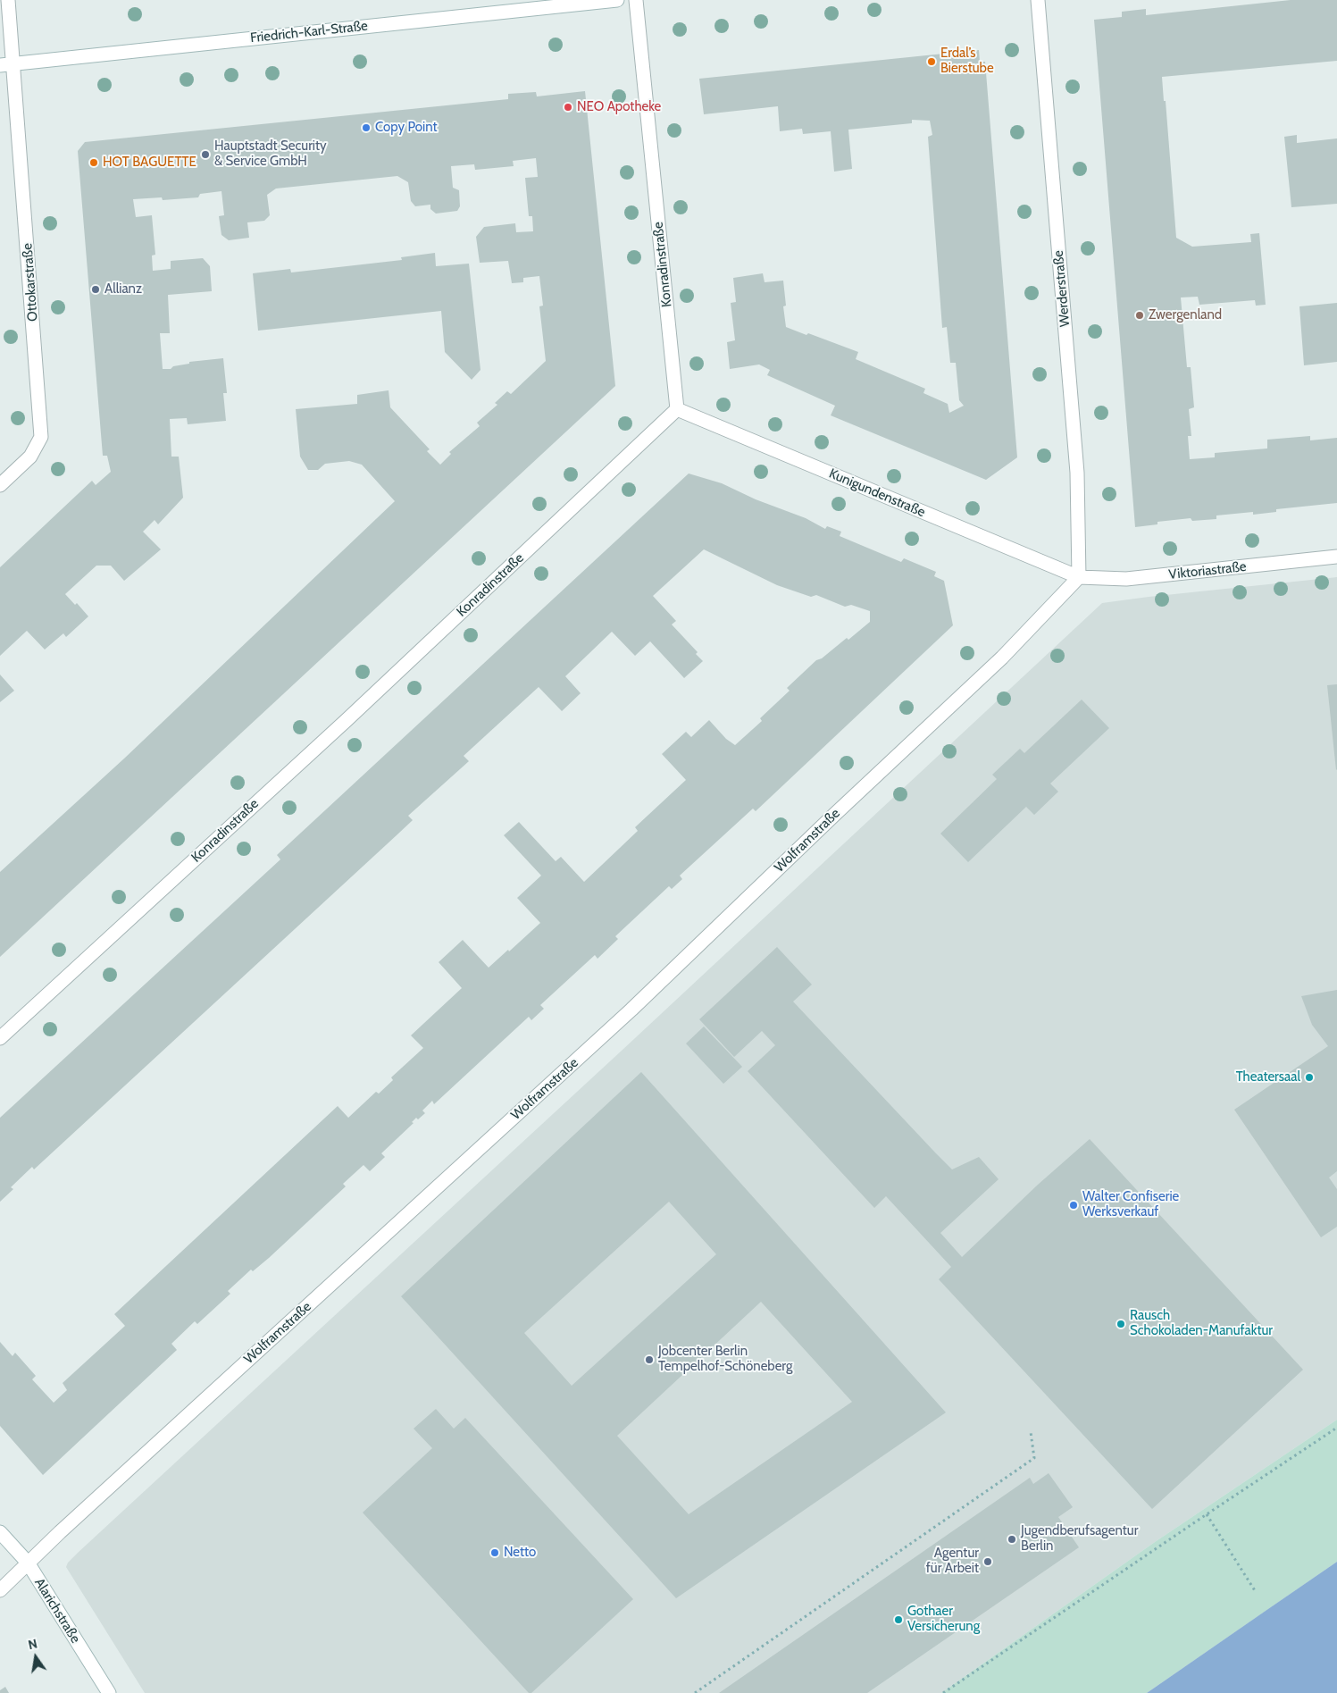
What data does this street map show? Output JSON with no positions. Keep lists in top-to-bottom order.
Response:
{
  "streets": {
    "street": [
      "Friedrich-Karl-Straße",
      "Konradinstraße",
      "Ottokarstraße",
      "Werderstraße",
      "Kunigundenstraße",
      "Viktoriastraße",
      "Wolframstraße",
      "Alarichstraße"
    ]
  },
  "crossings": [
    ["Friedrich-Karl-Straße", "Ottokarstraße"],
    ["Konradinstraße", "Kunigundenstraße"],
    ["Werderstraße", "Kunigundenstraße"],
    ["Werderstraße", "Viktoriastraße"],
    ["Werderstraße", "Wolframstraße"],
    ["Kunigundenstraße", "Viktoriastraße"],
    ["Kunigundenstraße", "Wolframstraße"],
    ["Viktoriastraße", "Wolframstraße"],
    ["Wolframstraße", "Alarichstraße"]
  ],
  "places": [
    "Erdal’s Bierstube",
    "NEO Apotheke",
    "Copy Point",
    "Hauptstadt Security & Service GmbH",
    "HOT BAGUETTE",
    "Allianz",
    "Zwergenland",
    "Theatersaal",
    "Walter Confiserie Werksverkauf",
    "Rausch Schokoladen-Manufaktur",
    "Jobcenter Berlin Tempelhof-Schöneberg",
    "Jugendberufsagentur Berlin",
    "Netto",
    "Agentur für Arbeit",
    "Gothaer Versicherung"
  ],
  "north": "top"
}
